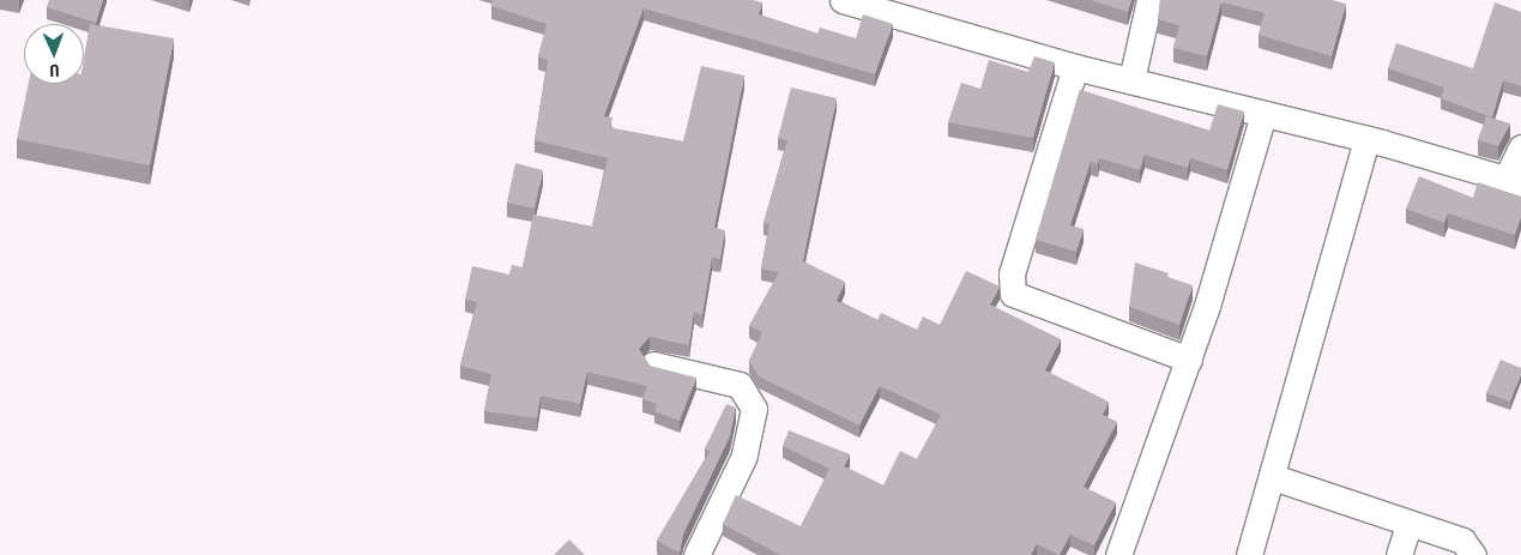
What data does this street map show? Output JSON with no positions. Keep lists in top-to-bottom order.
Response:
{
  "north": "bottom"
}
